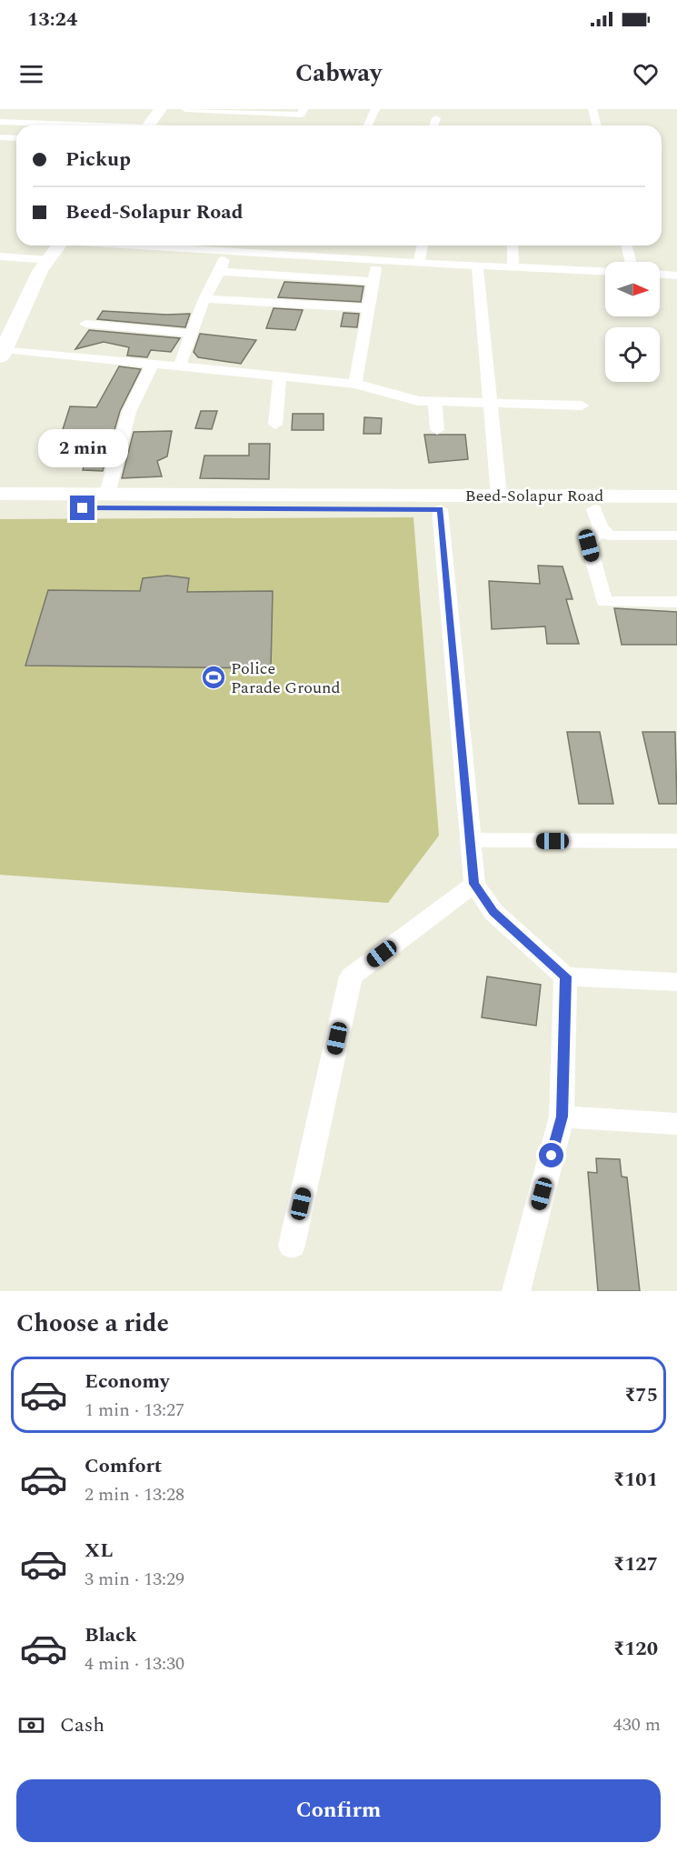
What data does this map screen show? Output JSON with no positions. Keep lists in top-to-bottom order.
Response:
{
  "streets": {
    "main road": ["Beed-Solapur Road"]
  },
  "places": {
    "sports": ["Police Parade Ground"]
  },
  "north": "right",
  "page": {
    "status": "13:24",
    "header": "Cabway",
    "banner": ["Pickup", "Beed-Solapur Road"],
    "bubble": "2 min",
    "heading": "Choose a ride",
    "list": [
      {
        "name": "Economy",
        "note": "1 min · 13:27",
        "value": "₹75"
      },
      {
        "name": "Comfort",
        "note": "2 min · 13:28",
        "value": "₹101"
      },
      {
        "name": "XL",
        "note": "3 min · 13:29",
        "value": "₹127"
      },
      {
        "name": "Black",
        "note": "4 min · 13:30",
        "value": "₹120"
      }
    ],
    "pay": ["Cash", "430 m"],
    "buttons": "Confirm"
  }
}
